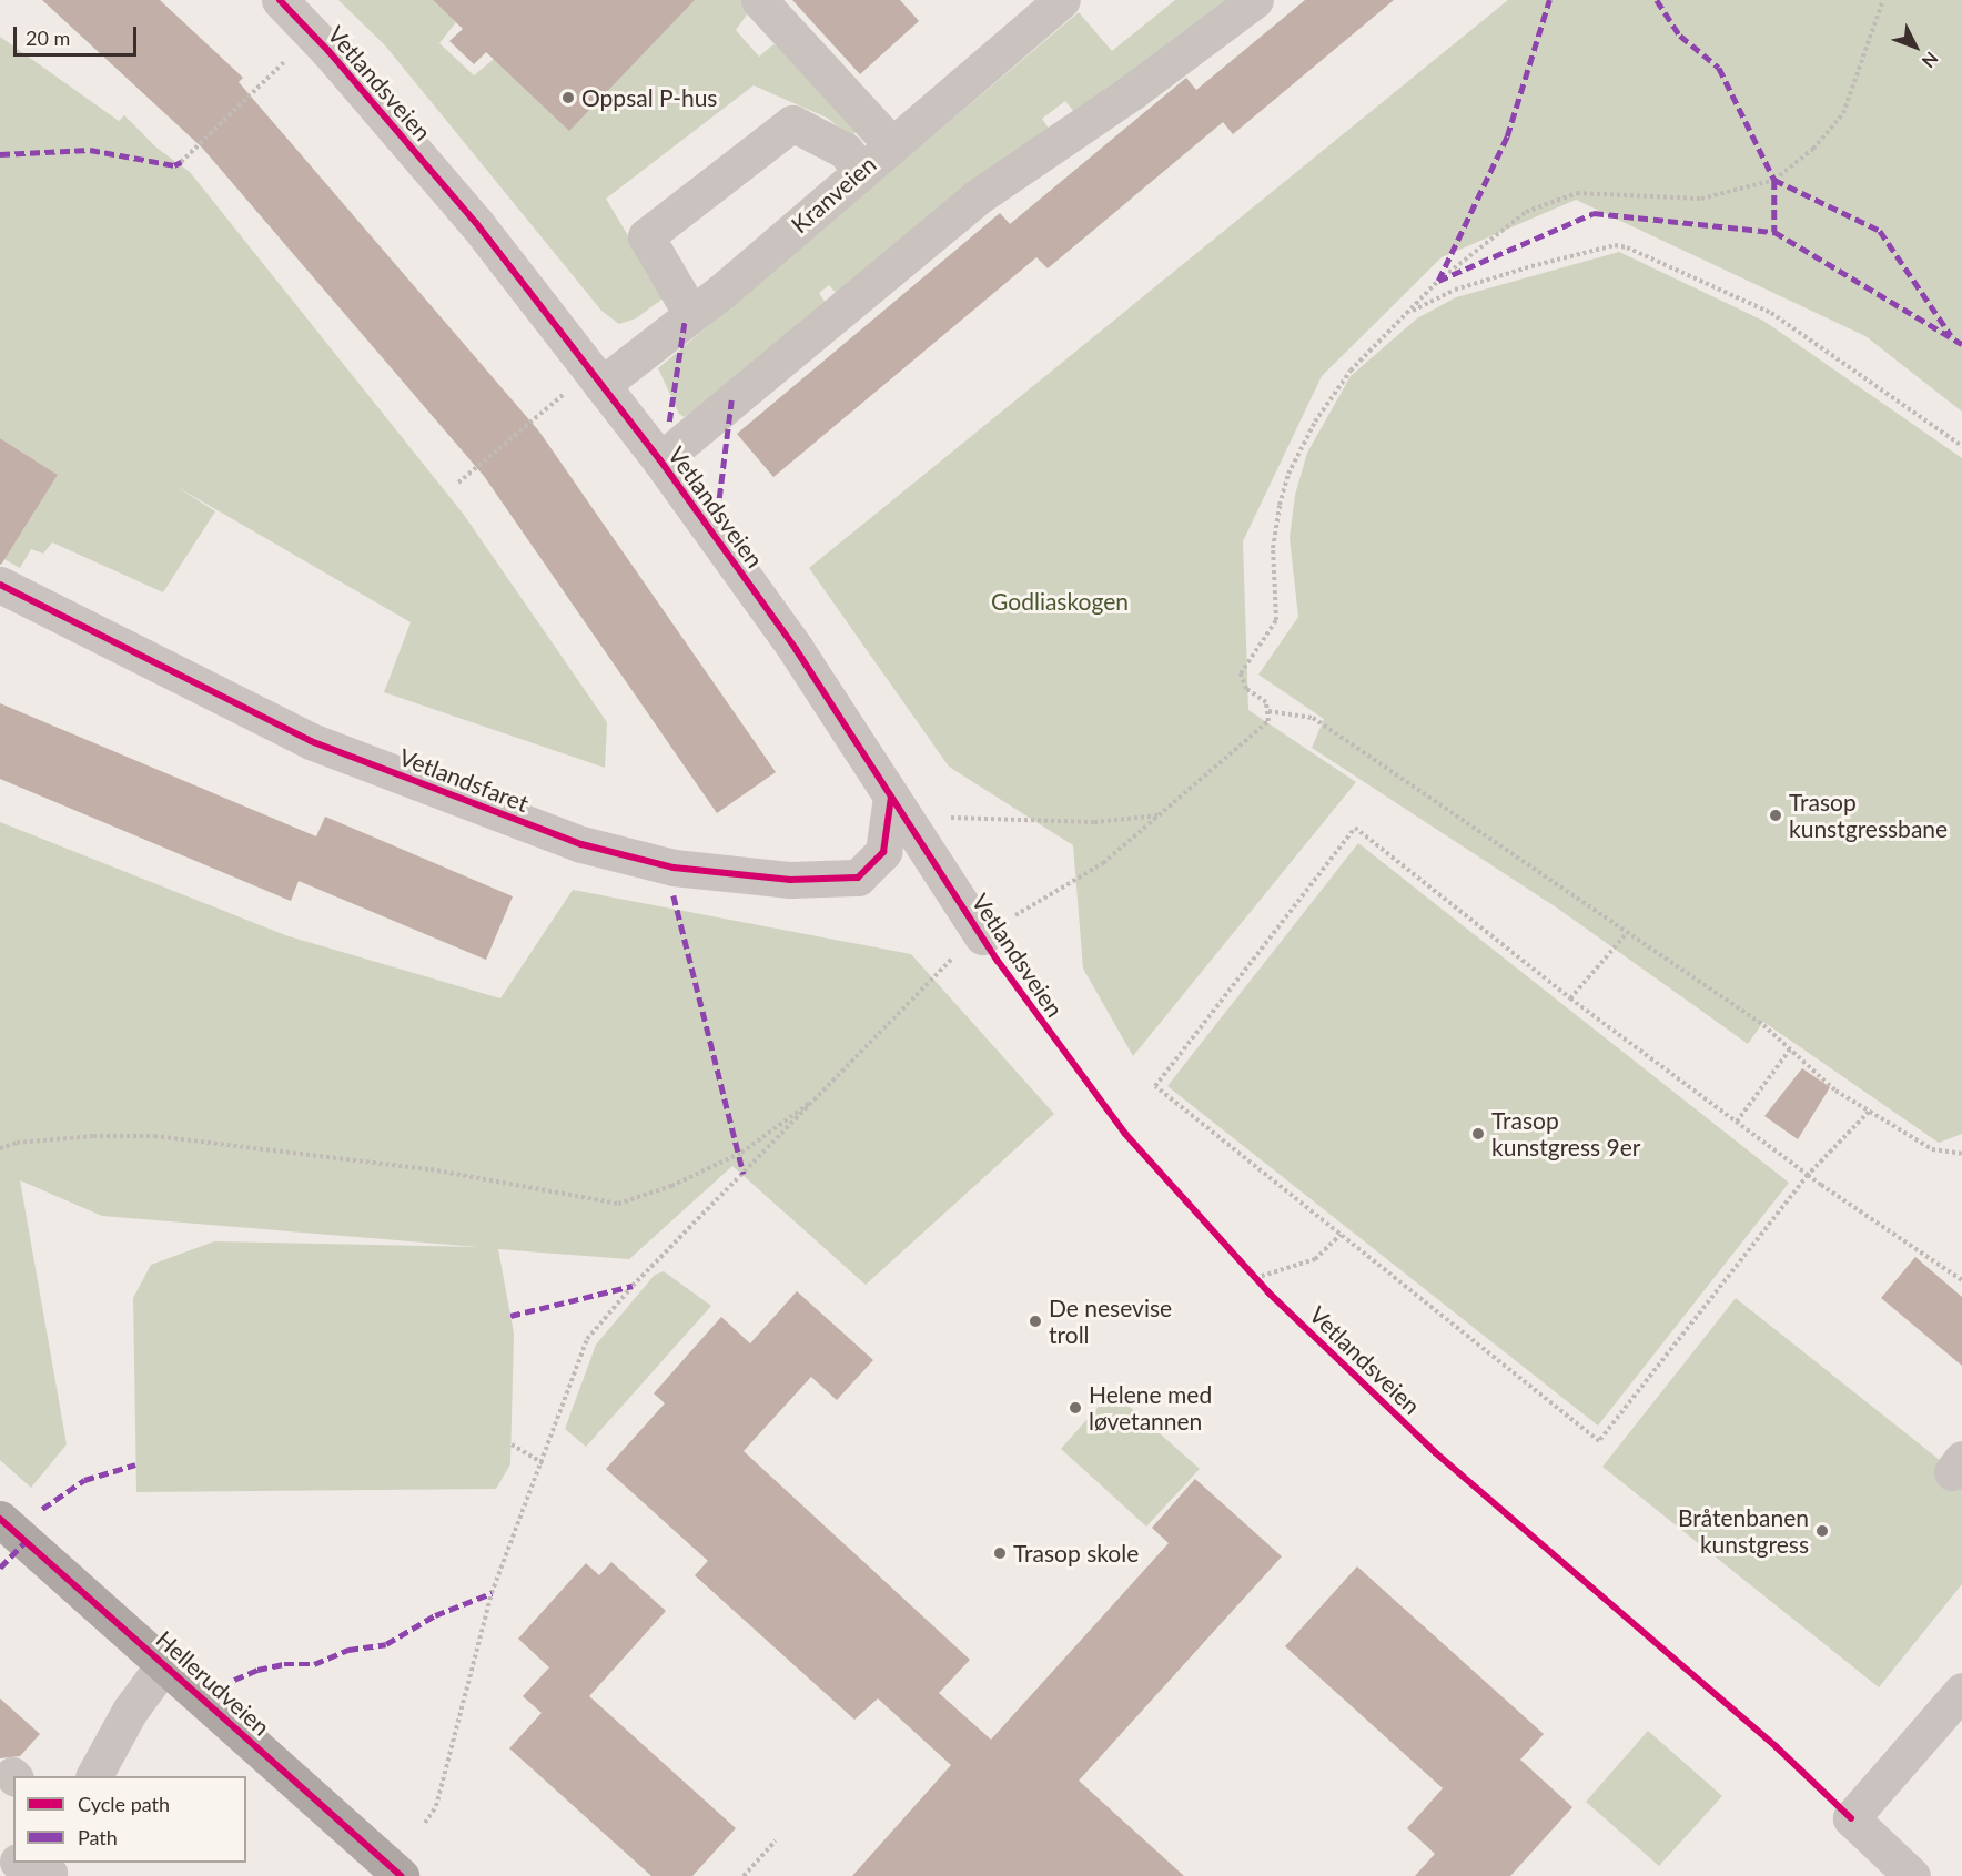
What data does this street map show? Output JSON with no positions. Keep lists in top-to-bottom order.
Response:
{
  "streets": {
    "main road": ["Hellerudveien"],
    "street": ["Vetlandsveien", "Kranveien", "Vetlandsfaret"]
  },
  "crossings": [
    ["Vetlandsveien", "Kranveien"],
    ["Vetlandsveien", "Vetlandsfaret"]
  ],
  "parks": ["Godliaskogen"],
  "places": [
    "Oppsal P-hus",
    "Trasop kunstgressbane",
    "Trasop kunstgress 9er",
    "De nesevise troll",
    "Helene med løvetannen",
    "Bråtenbanen kunstgress",
    "Trasop skole"
  ],
  "legend": ["Cycle path", "Path"],
  "scale_bar": "20 m",
  "north": "bottom right"
}
